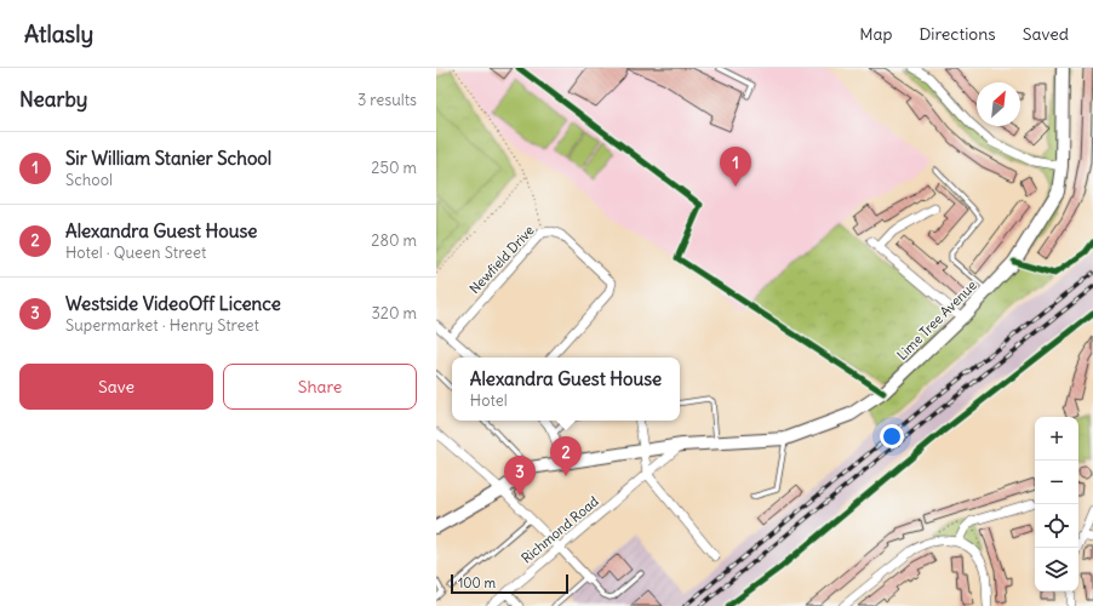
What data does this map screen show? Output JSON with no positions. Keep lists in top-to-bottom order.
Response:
{
  "streets": {
    "street": ["Newfield Drive", "Lime Tree Avenue", "Richmond Road"]
  },
  "crossings": [
    ["Lime Tree Avenue", "Richmond Road"]
  ],
  "scale_bar": "100 m",
  "north": "top right",
  "page": {
    "header": "Atlasly",
    "nav": ["Map", "Directions", "Saved"],
    "heading": ["Nearby", "3 results"],
    "list": [
      {
        "mark": "1",
        "name": "Sir William Stanier School",
        "note": "School",
        "value": "250 m"
      },
      {
        "mark": "2",
        "name": "Alexandra Guest House",
        "note": "Hotel · Queen Street",
        "value": "280 m"
      },
      {
        "mark": "3",
        "name": "Westside VideoOff Licence",
        "note": "Supermarket · Henry Street",
        "value": "320 m"
      }
    ],
    "pins": ["1", "2", "3"],
    "buttons": ["Save", "Share"],
    "popup": ["Alexandra Guest House", "Hotel"],
    "map_buttons": ["+", "−"],
    "scale": "100 m"
  }
}
